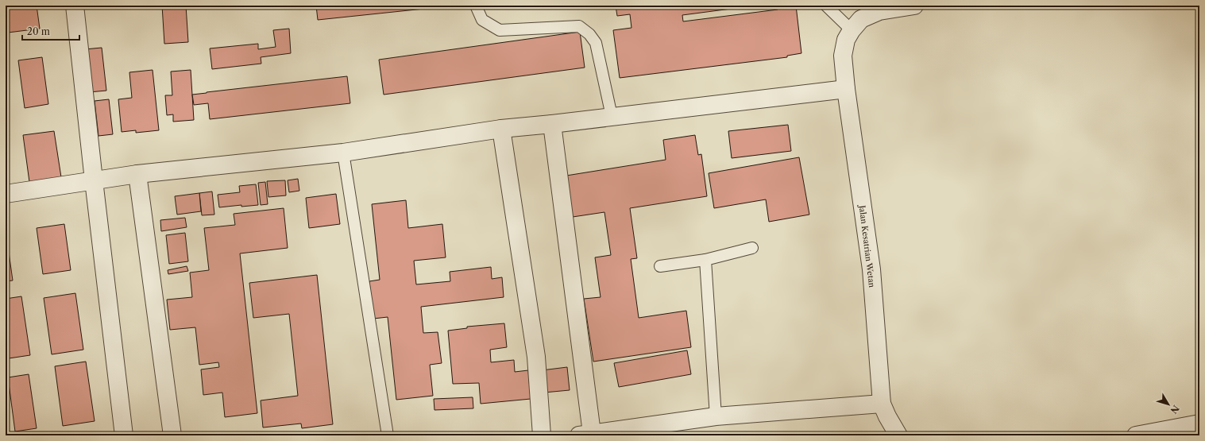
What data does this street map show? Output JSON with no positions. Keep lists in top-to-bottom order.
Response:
{
  "streets": {
    "street": ["Jalan Kesatrian Wetan"]
  },
  "scale_bar": "20 m",
  "north": "bottom right"
}
